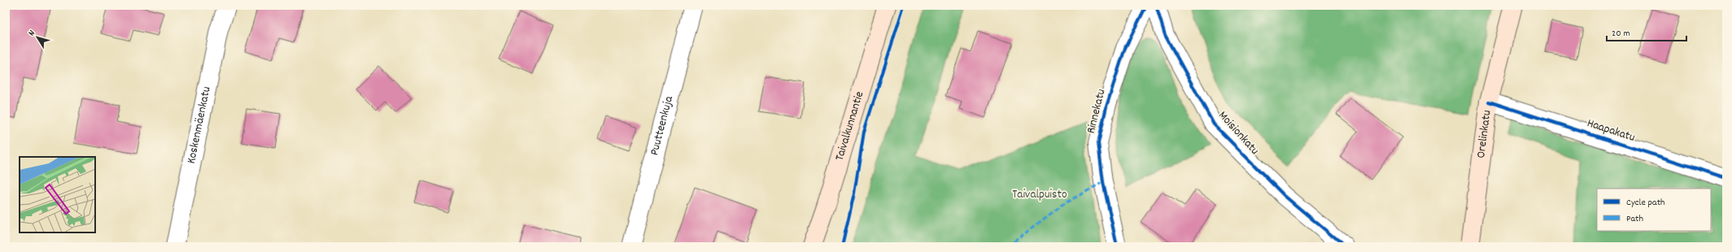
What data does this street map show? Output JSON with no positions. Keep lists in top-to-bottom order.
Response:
{
  "streets": {
    "main road": ["Taivalkunnantie", "Orelinkatu"],
    "street": [
      "Rinnekatu",
      "Koskenmäenkatu",
      "Puutteenkuja",
      "Haapakatu",
      "Moisionkatu"
    ]
  },
  "crossings": [
    ["Haapakatu", "Orelinkatu"]
  ],
  "parks": ["Taivalpuisto"],
  "legend": ["Cycle path", "Path"],
  "scale_bar": "20 m",
  "north": "top left"
}
